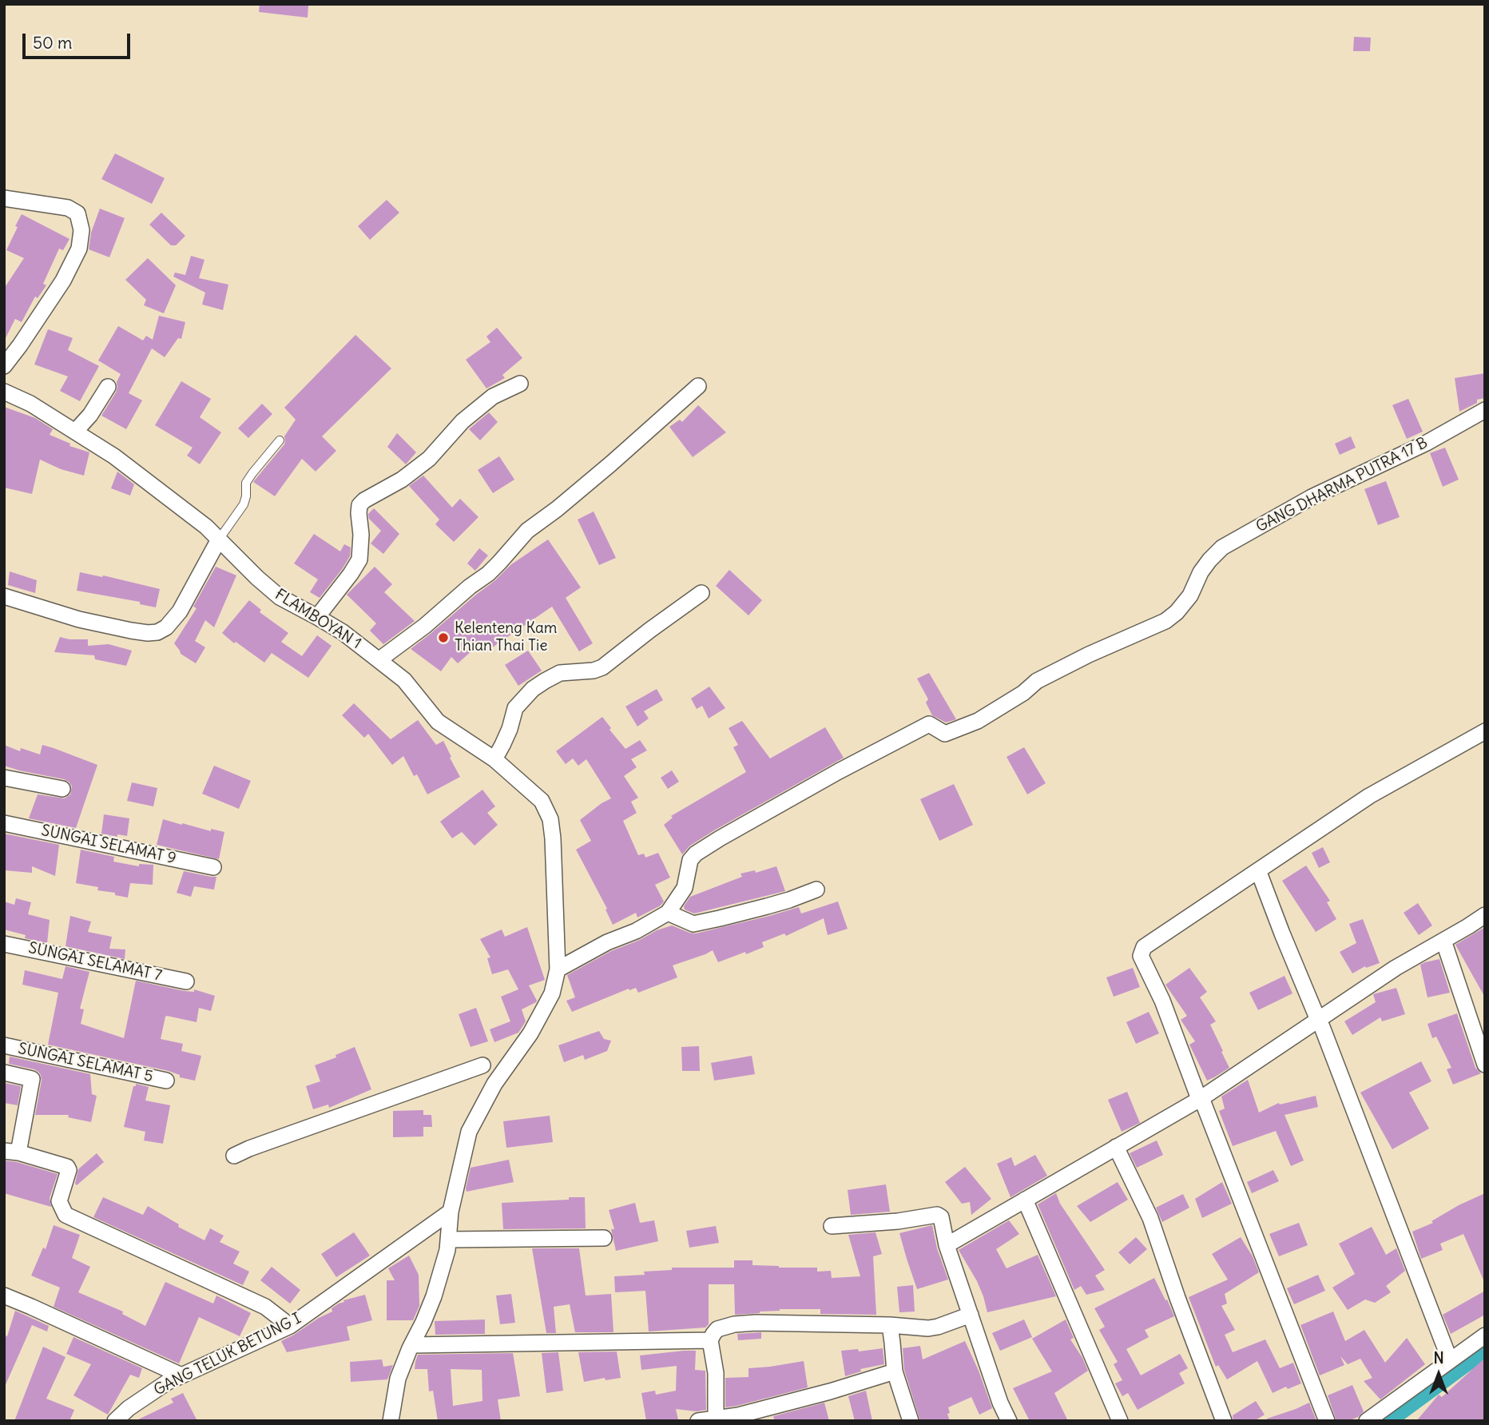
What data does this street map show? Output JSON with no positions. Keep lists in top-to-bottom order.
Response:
{
  "streets": {
    "street": [
      "GANG DHARMA PUTRA 17 B",
      "FLAMBOYAN 1",
      "SUNGAI SELAMAT 9",
      "SUNGAI SELAMAT 7",
      "SUNGAI SELAMAT 5",
      "GANG TELUK BETUNG I"
    ]
  },
  "places": ["Kelenteng Kam Thian Thai Tie"],
  "scale_bar": "50 m",
  "north": "top"
}
